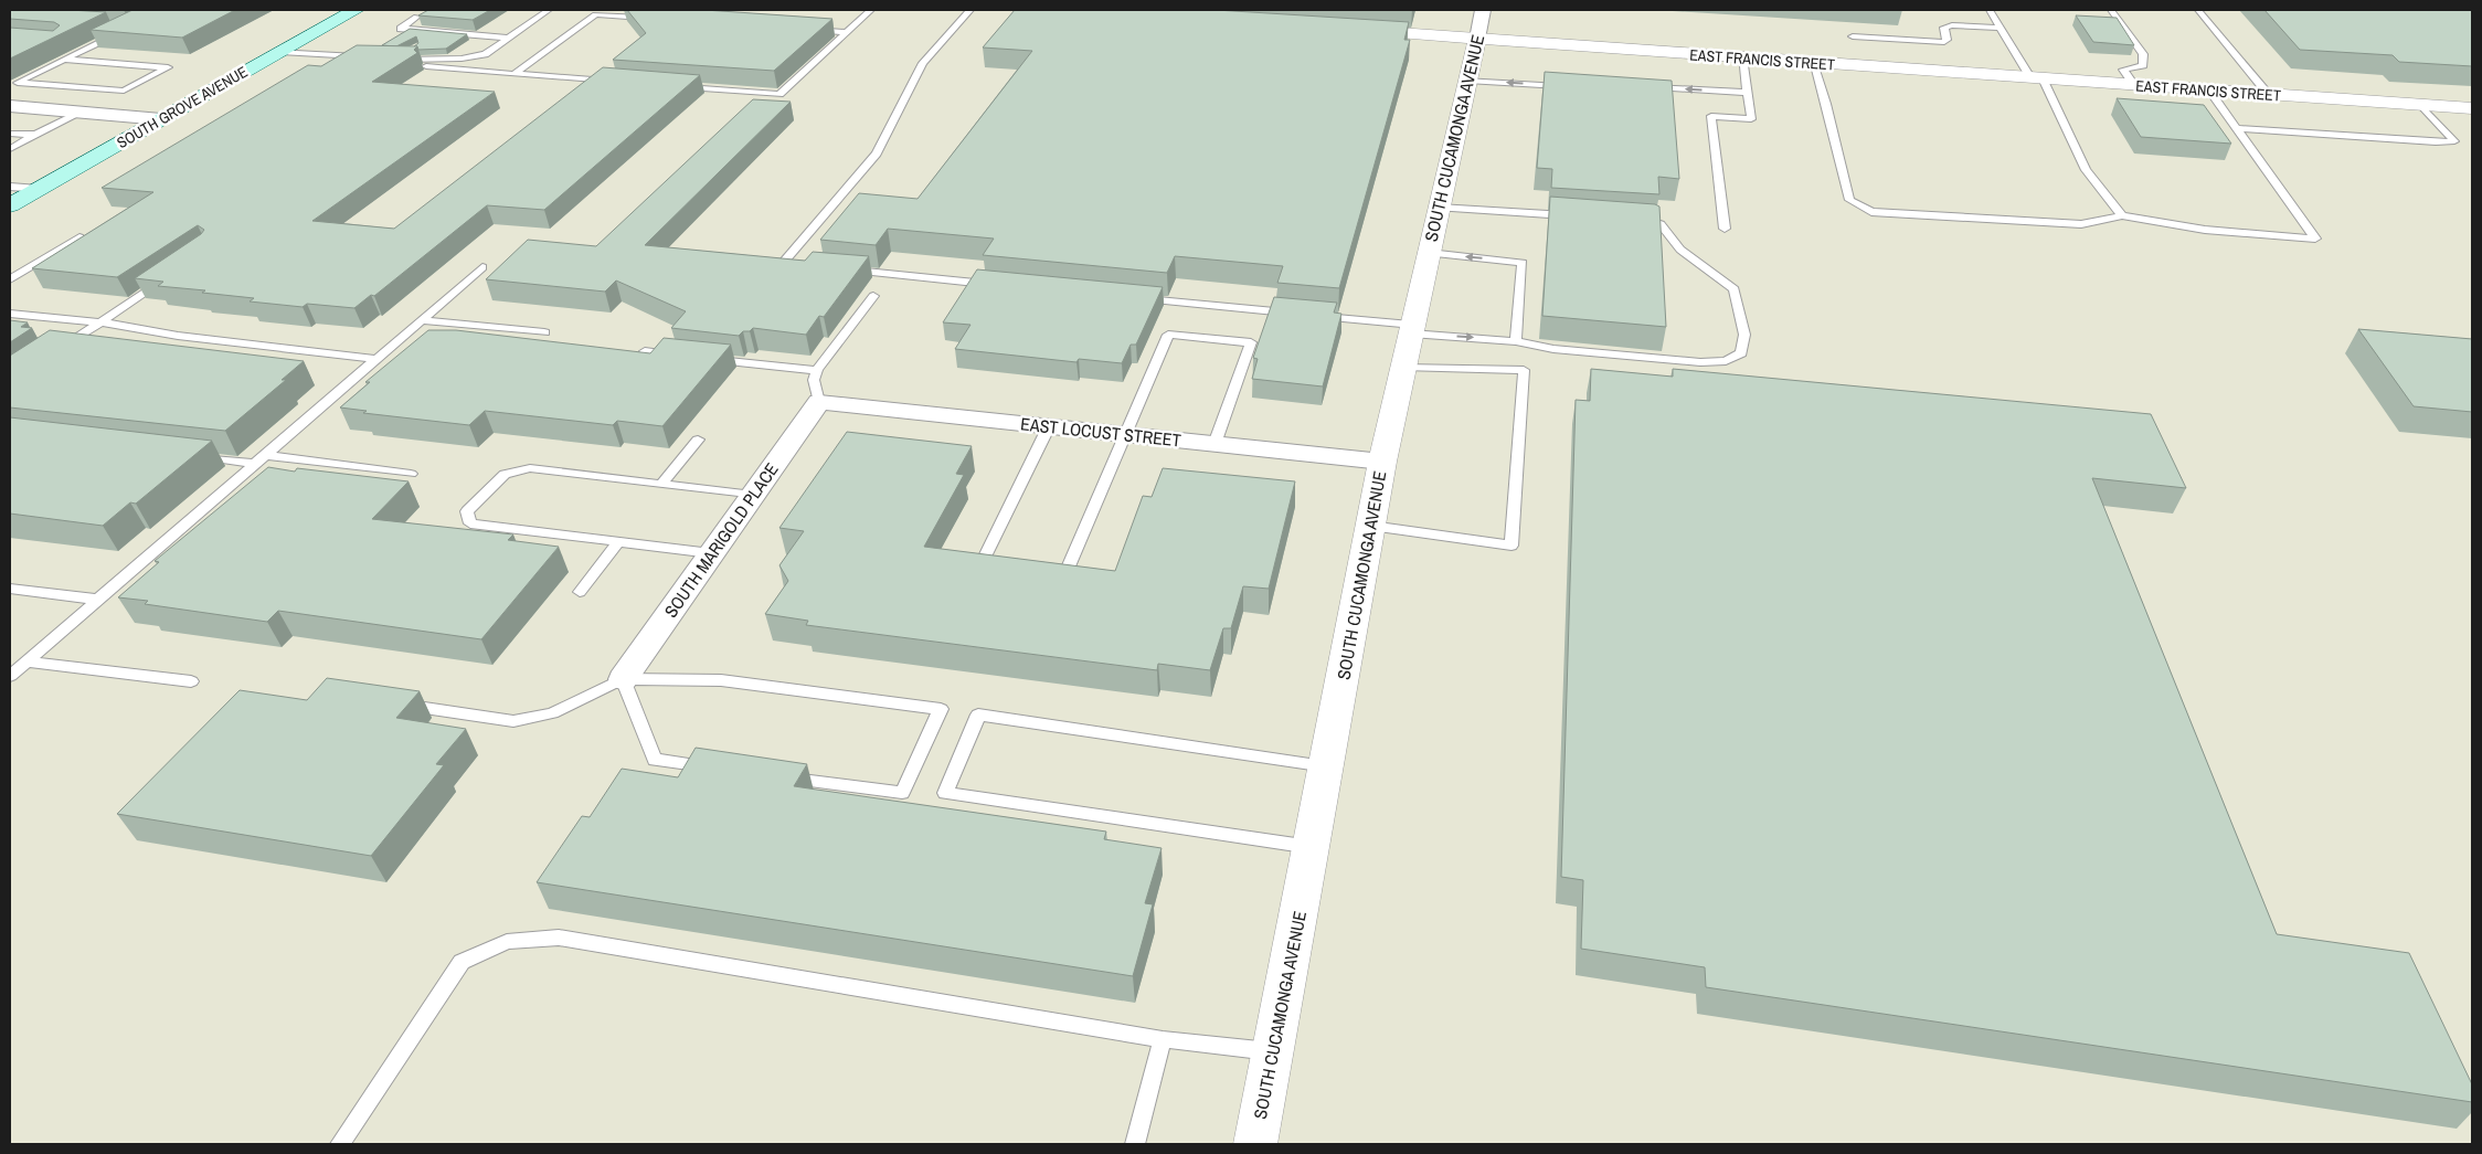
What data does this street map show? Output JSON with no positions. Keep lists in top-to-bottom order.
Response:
{
  "streets": {
    "main road": ["SOUTH GROVE AVENUE"],
    "street": [
      "EAST FRANCIS STREET",
      "SOUTH CUCAMONGA AVENUE",
      "EAST LOCUST STREET",
      "SOUTH MARIGOLD PLACE"
    ]
  },
  "crossings": [
    ["EAST FRANCIS STREET", "SOUTH CUCAMONGA AVENUE"],
    ["SOUTH CUCAMONGA AVENUE", "EAST LOCUST STREET"],
    ["EAST LOCUST STREET", "SOUTH MARIGOLD PLACE"]
  ]
}
